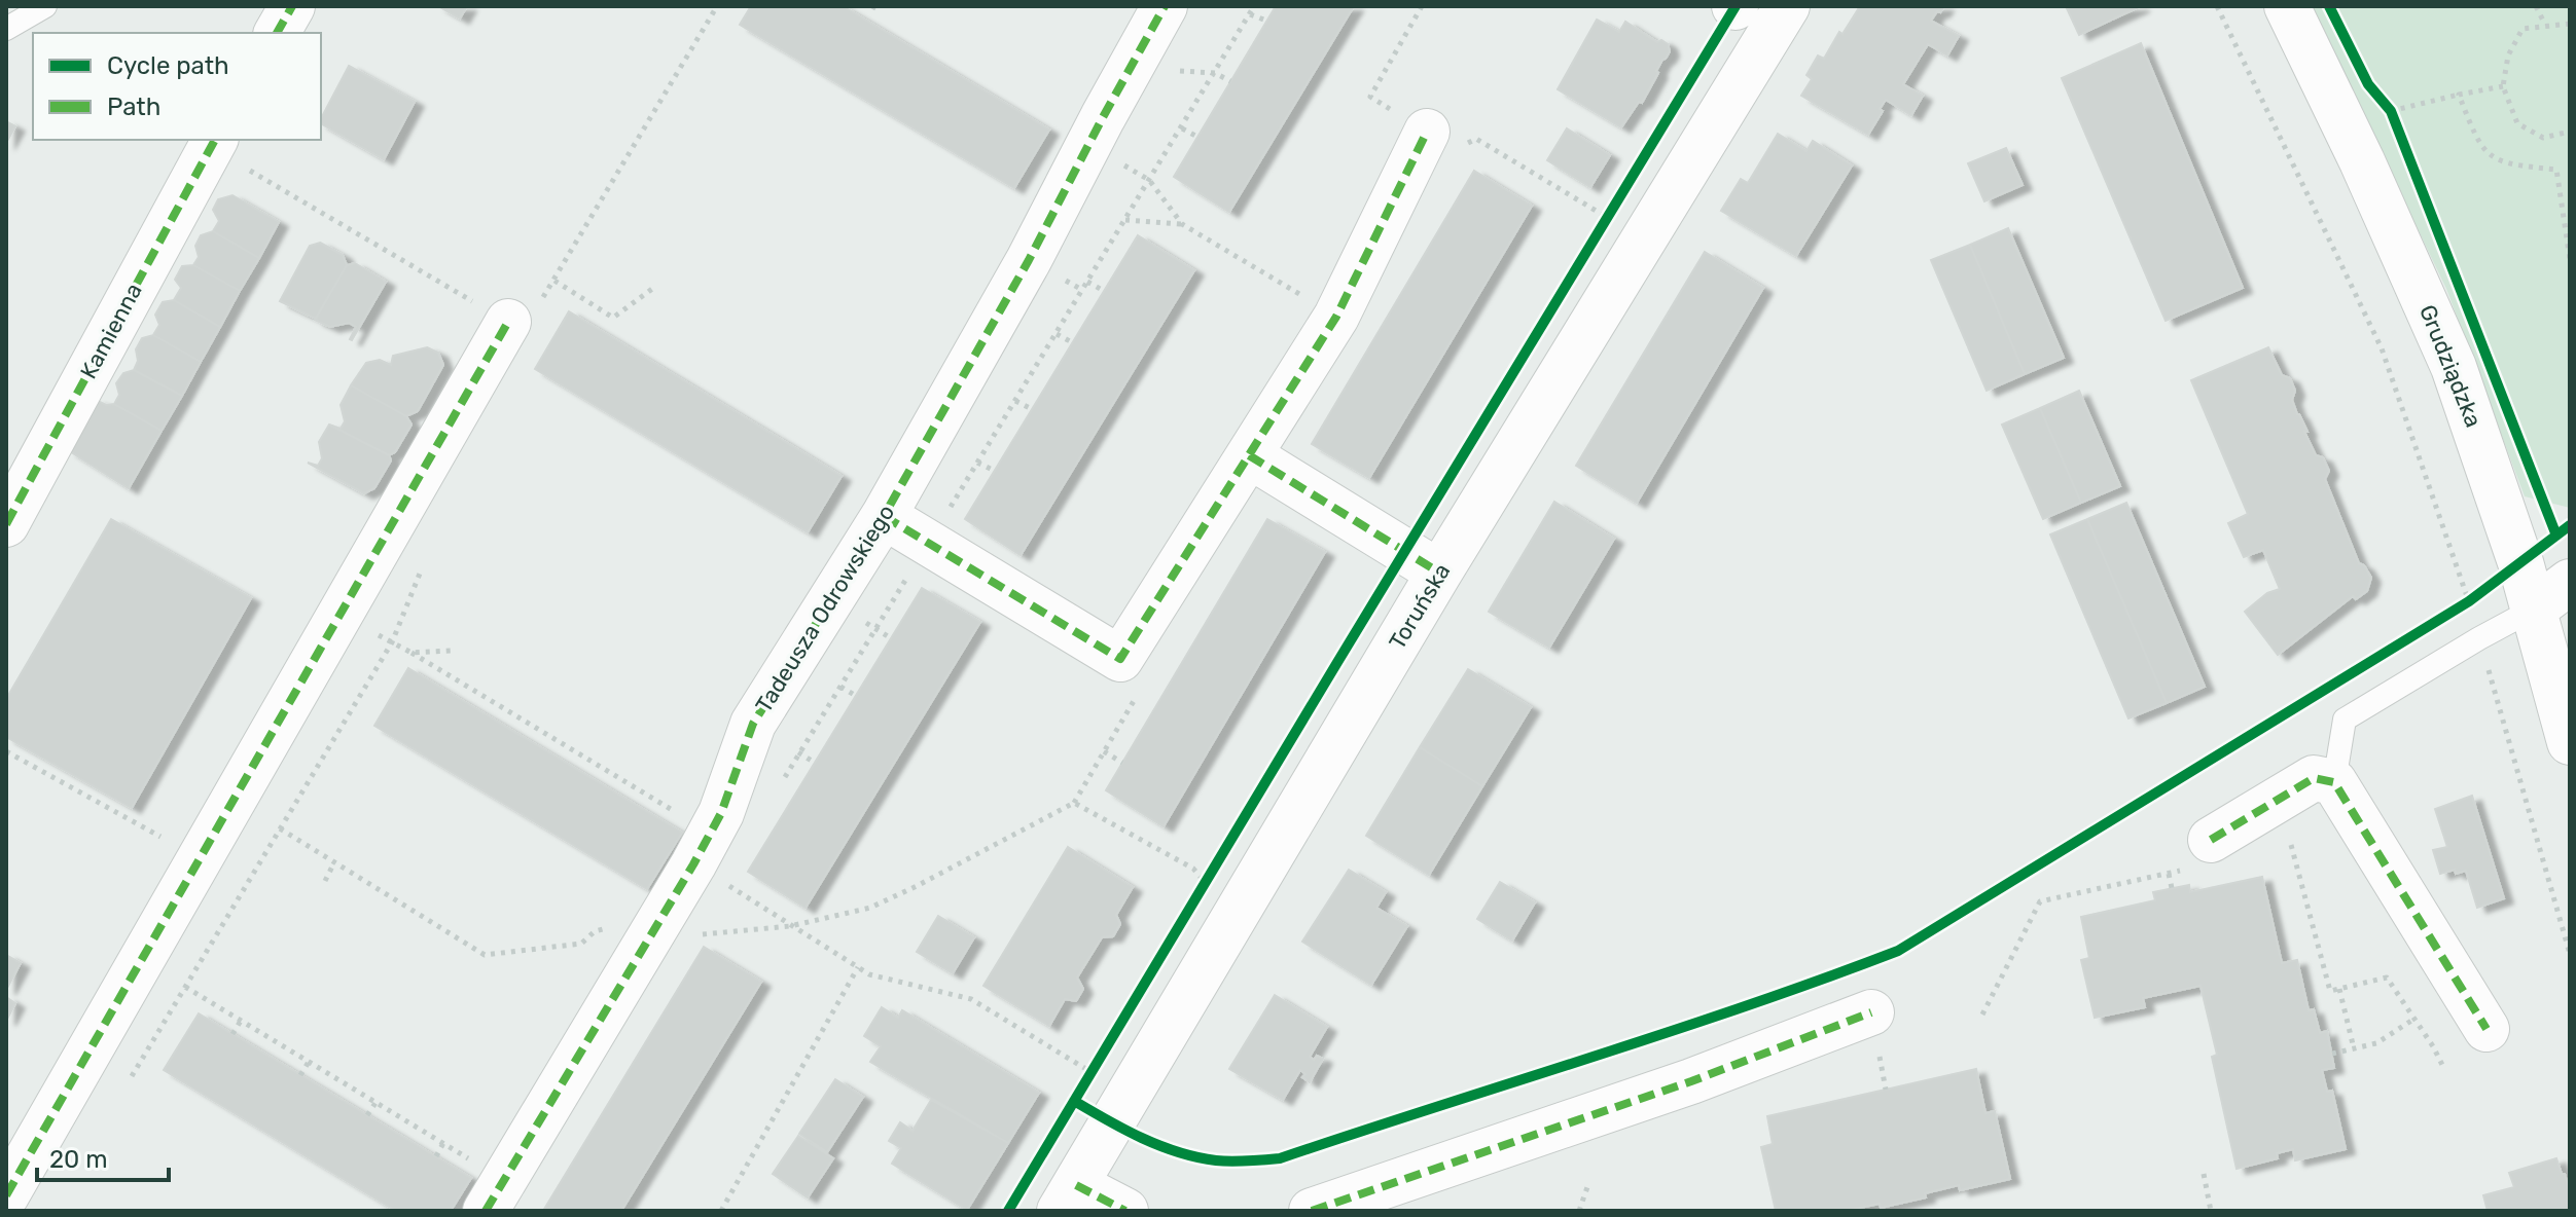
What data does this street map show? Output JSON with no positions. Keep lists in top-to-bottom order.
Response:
{
  "streets": {
    "street": [
      "Kamienna",
      "Grudziądzka",
      "Toruńska",
      "Tadeusza Odrowskiego"
    ]
  },
  "legend": ["Cycle path", "Path"],
  "scale_bar": "20 m"
}
